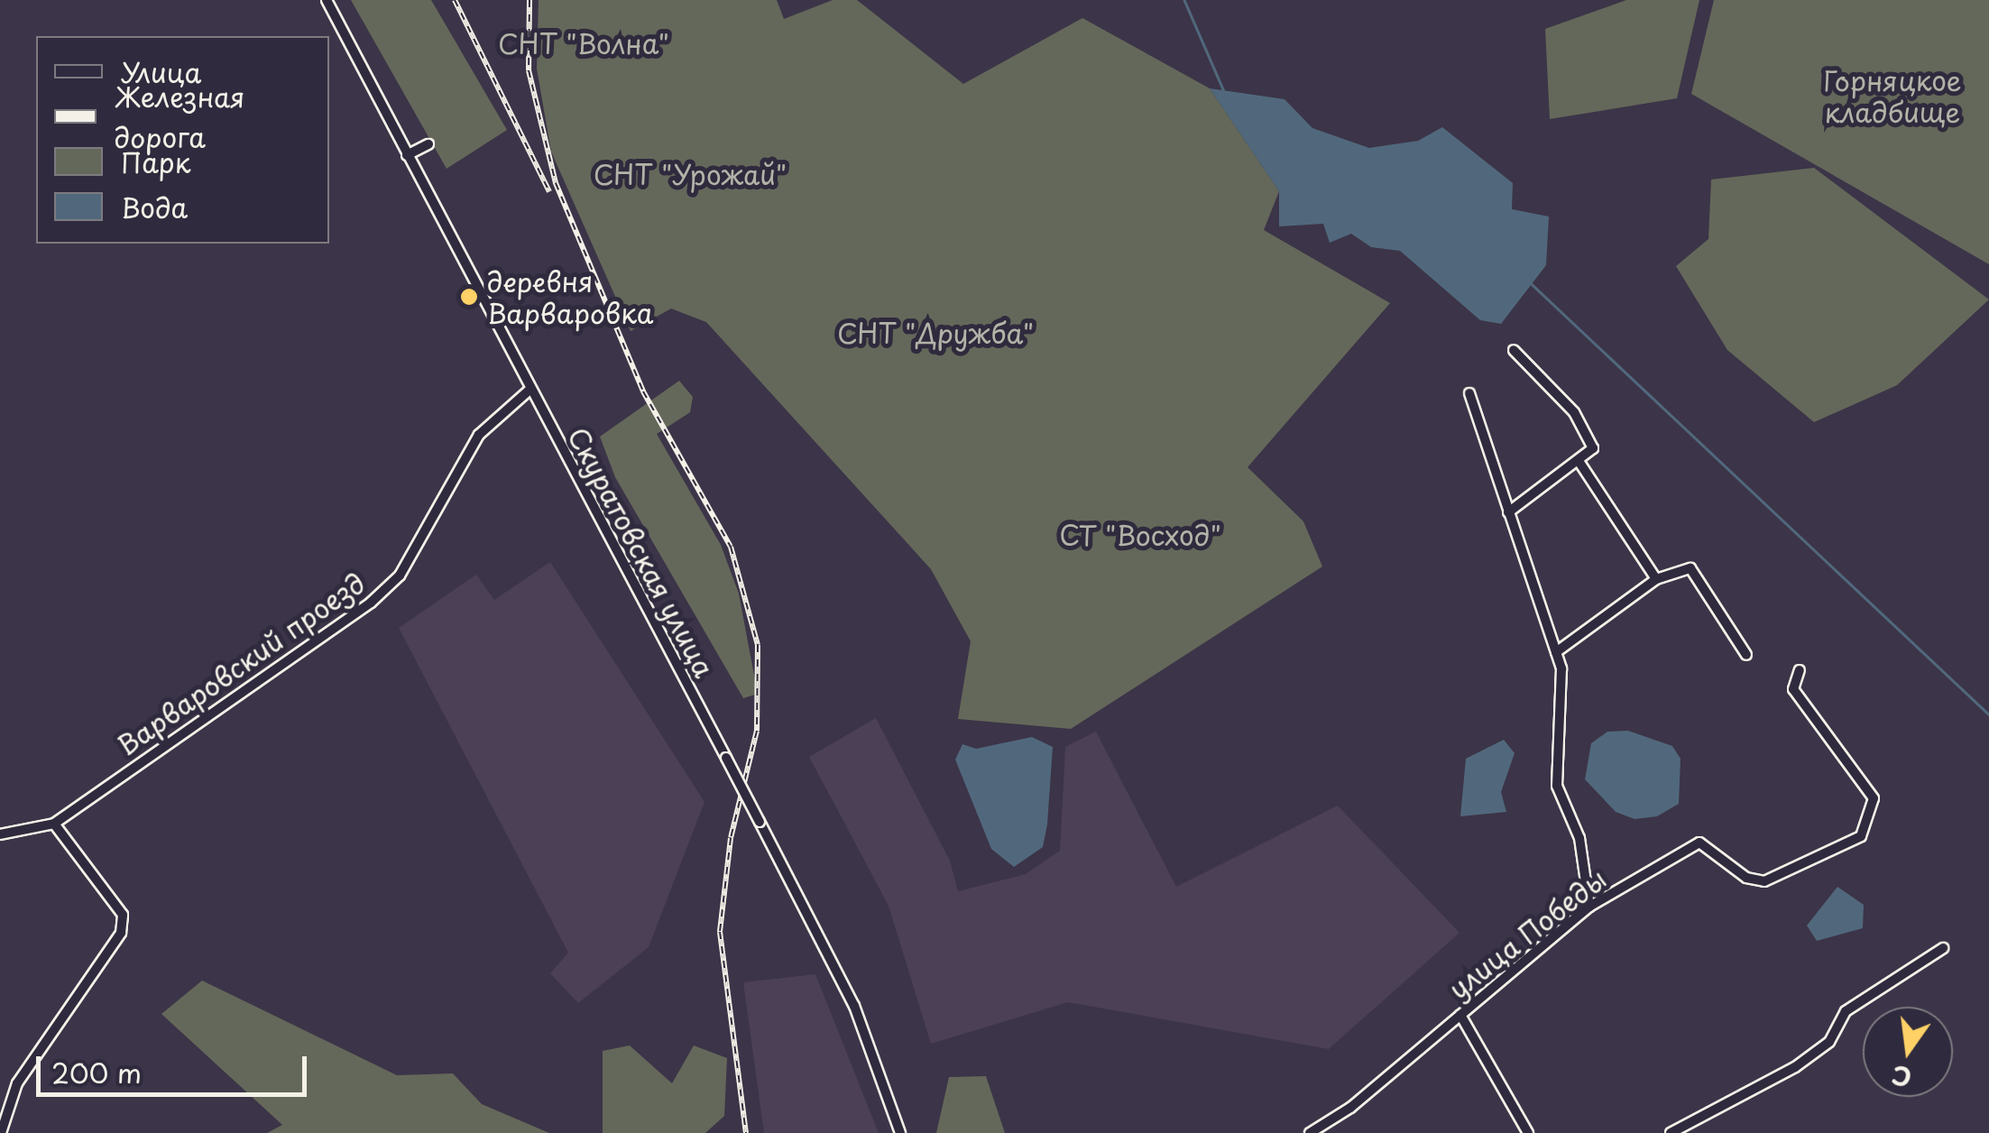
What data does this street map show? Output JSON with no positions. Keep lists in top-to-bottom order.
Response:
{
  "streets": {
    "street": ["Скуратовская улица", "Варваровский проезд", "улица Победы"]
  },
  "crossings": [
    ["Скуратовская улица", "Варваровский проезд"]
  ],
  "parks": [
    "СНТ \"Волна\"",
    "Горняцкое кладбище",
    "СНТ \"Урожай\"",
    "СНТ \"Дружба\"",
    "СТ \"Восход\""
  ],
  "places": ["деревня Варваровка"],
  "legend": [
    "Улица",
    "Железная дорога",
    "Парк",
    "Вода"
  ],
  "scale_bar": "200 m",
  "north": "bottom"
}
